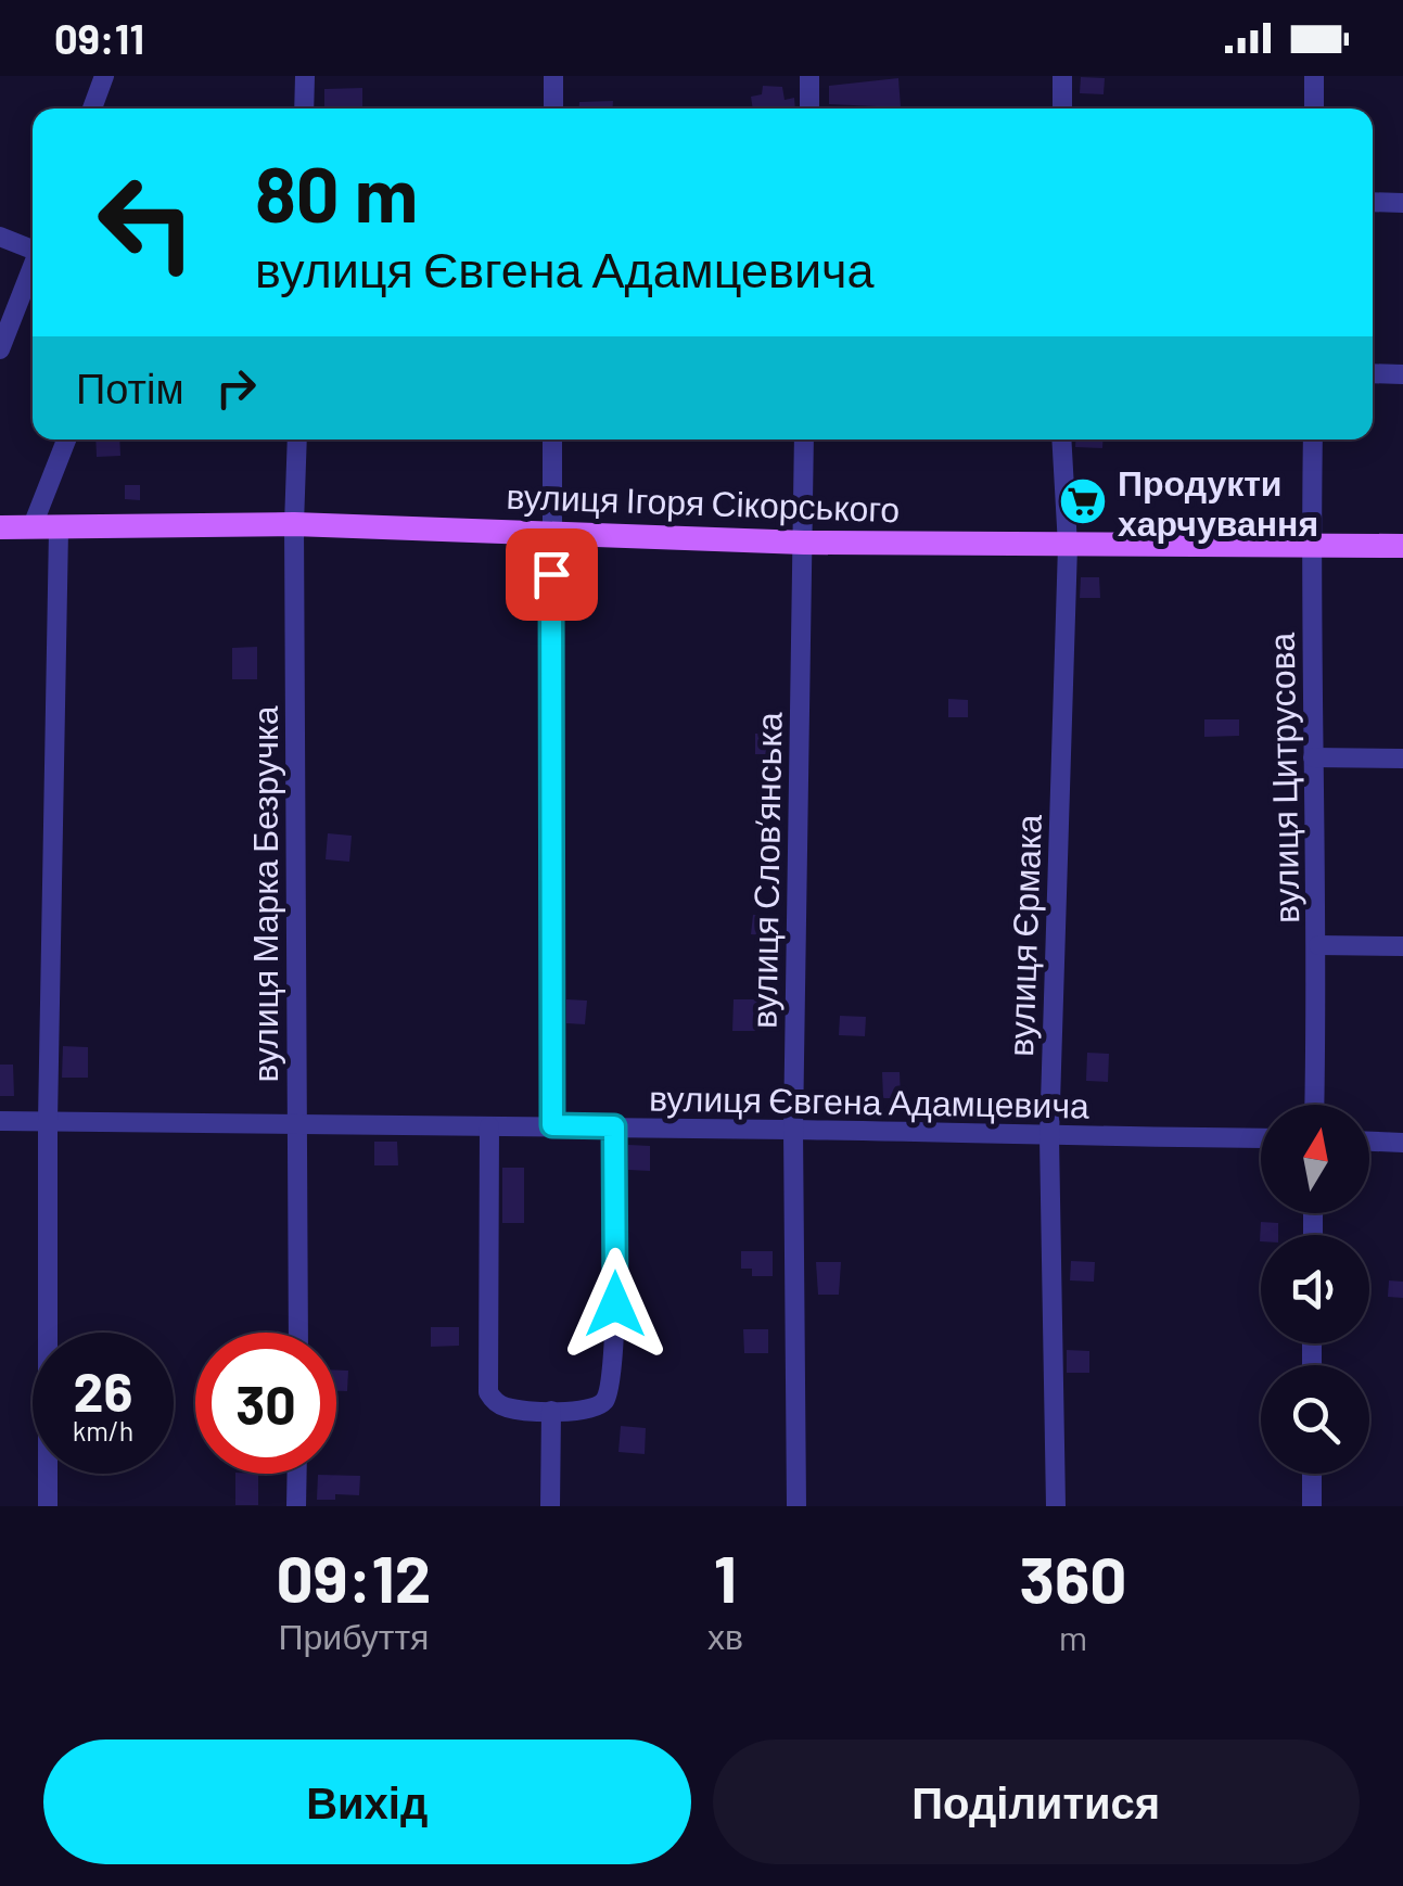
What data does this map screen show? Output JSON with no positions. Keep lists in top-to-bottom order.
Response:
{
  "streets": {
    "main road": ["вулиця Ігоря Сікорського"],
    "street": [
      "вулиця Цитрусова",
      "вулиця Слов’янська",
      "вулиця Марка Безручка",
      "вулиця Єрмака",
      "вулиця Євгена Адамцевича"
    ]
  },
  "crossings": [
    ["вулиця Ігоря Сікорського", "вулиця Цитрусова"],
    ["вулиця Ігоря Сікорського", "вулиця Слов’янська"],
    ["вулиця Ігоря Сікорського", "вулиця Марка Безручка"],
    ["вулиця Ігоря Сікорського", "вулиця Єрмака"],
    ["вулиця Слов’янська", "вулиця Євгена Адамцевича"],
    ["вулиця Марка Безручка", "вулиця Євгена Адамцевича"],
    ["вулиця Єрмака", "вулиця Євгена Адамцевича"]
  ],
  "places": {
    "supermarket": ["Продукти харчування"]
  },
  "north": "top",
  "page": {
    "status": "09:11",
    "turn": ["80 m", "вулиця Євгена Адамцевича"],
    "then": "Потім",
    "speed": "26 km/h",
    "limit": "30",
    "eta": [
      "09:12",
      "Прибуття",
      "1",
      "хв",
      "360",
      "m"
    ],
    "buttons": ["Вихід", "Поділитися"]
  }
}
